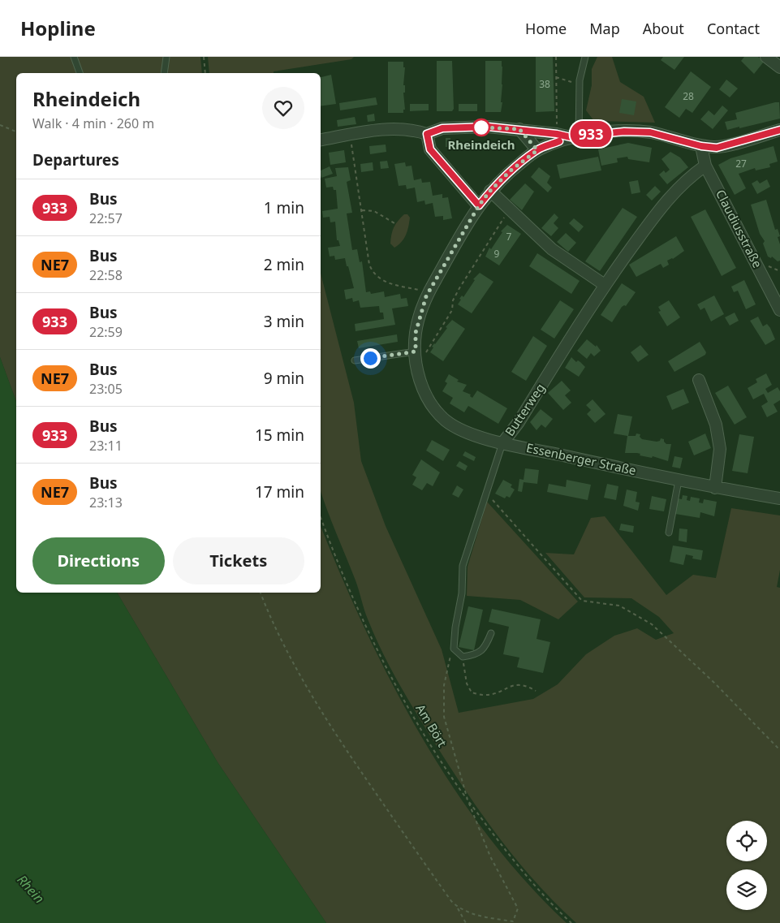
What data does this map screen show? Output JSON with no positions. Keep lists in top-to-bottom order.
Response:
{
  "streets": {
    "street": ["Claudiusstraße", "Butterweg", "Essenberger Straße"],
    "path": ["Am Bört"]
  },
  "crossings": [
    ["Claudiusstraße", "Butterweg"],
    ["Butterweg", "Essenberger Straße"]
  ],
  "water": ["Rhein"],
  "places": ["Rheindeich"],
  "lines": ["bus line 933"],
  "house_numbers": [
    "38",
    "28",
    "27",
    "7",
    "9"
  ],
  "page": {
    "header": "Hopline",
    "nav": [
      "Home",
      "Map",
      "About",
      "Contact"
    ],
    "on_map": "933",
    "heading": [
      ["Rheindeich", "Walk · 4 min · 260 m"],
      "Departures"
    ],
    "list": [
      {
        "mark": "933",
        "name": "Bus",
        "note": "22:57",
        "value": "1 min"
      },
      {
        "mark": "NE7",
        "name": "Bus",
        "note": "22:58",
        "value": "2 min"
      },
      {
        "mark": "933",
        "name": "Bus",
        "note": "22:59",
        "value": "3 min"
      },
      {
        "mark": "NE7",
        "name": "Bus",
        "note": "23:05",
        "value": "9 min"
      },
      {
        "mark": "933",
        "name": "Bus",
        "note": "23:11",
        "value": "15 min"
      },
      {
        "mark": "NE7",
        "name": "Bus",
        "note": "23:13",
        "value": "17 min"
      }
    ],
    "buttons": ["Directions", "Tickets"]
  }
}
